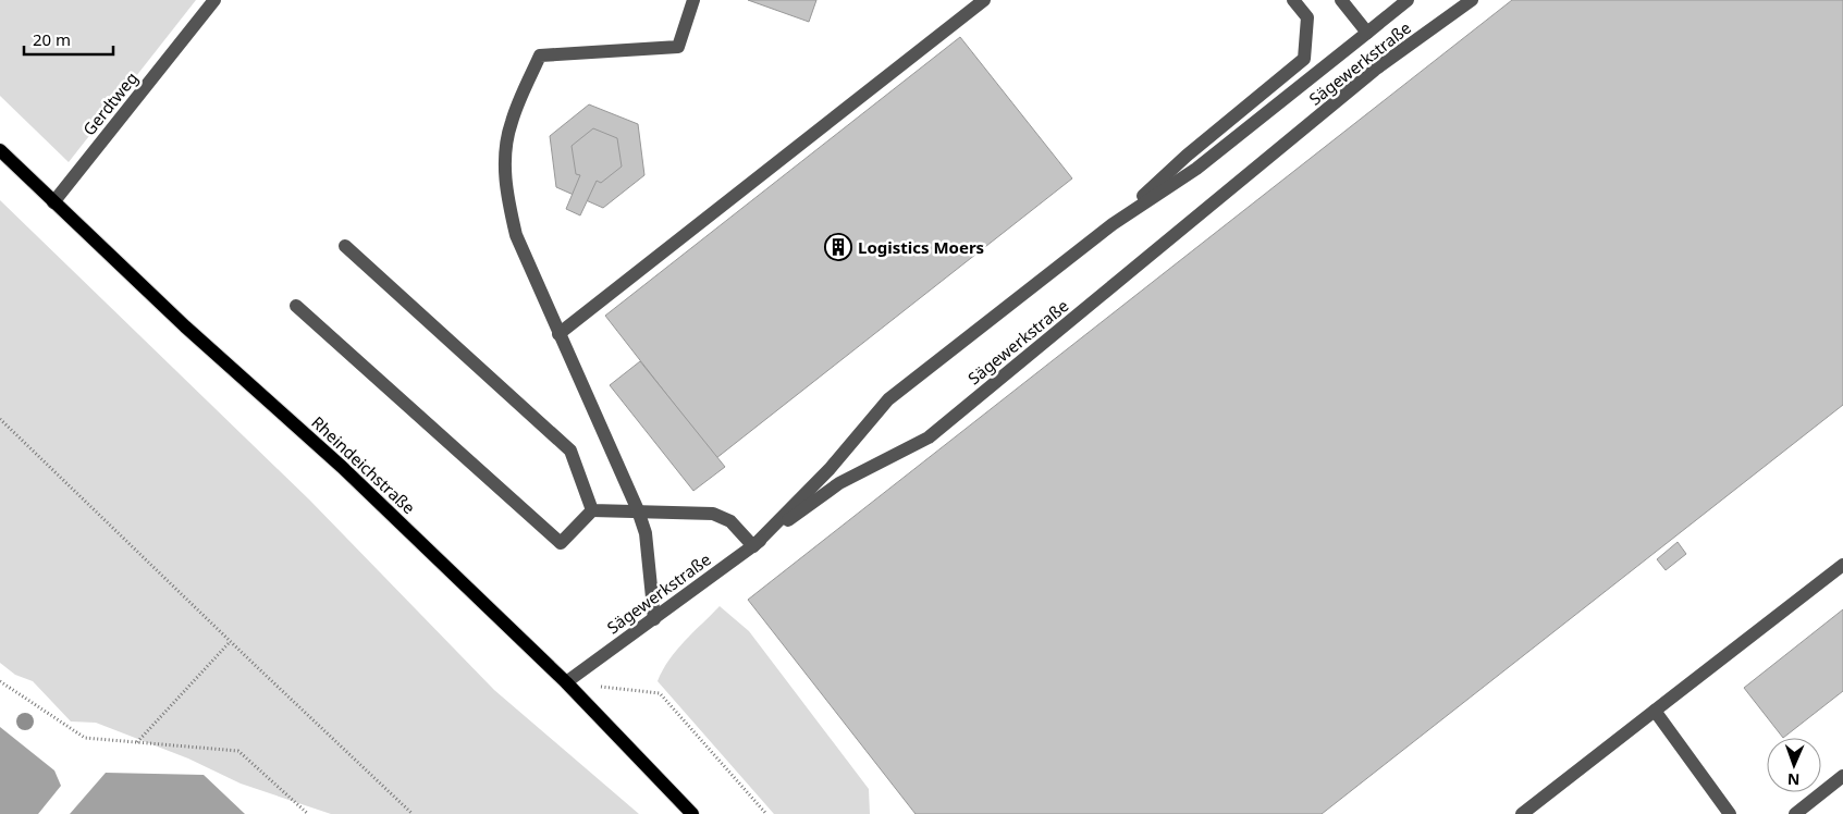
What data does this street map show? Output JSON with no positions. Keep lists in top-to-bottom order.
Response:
{
  "streets": {
    "main road": ["Rheindeichstraße"],
    "street": ["Sägewerkstraße", "Gerdtweg"]
  },
  "crossings": [
    ["Sägewerkstraße", "Rheindeichstraße"],
    ["Gerdtweg", "Rheindeichstraße"]
  ],
  "places": {
    "building": ["Logistics Moers"]
  },
  "scale_bar": "20 m",
  "north": "bottom"
}
